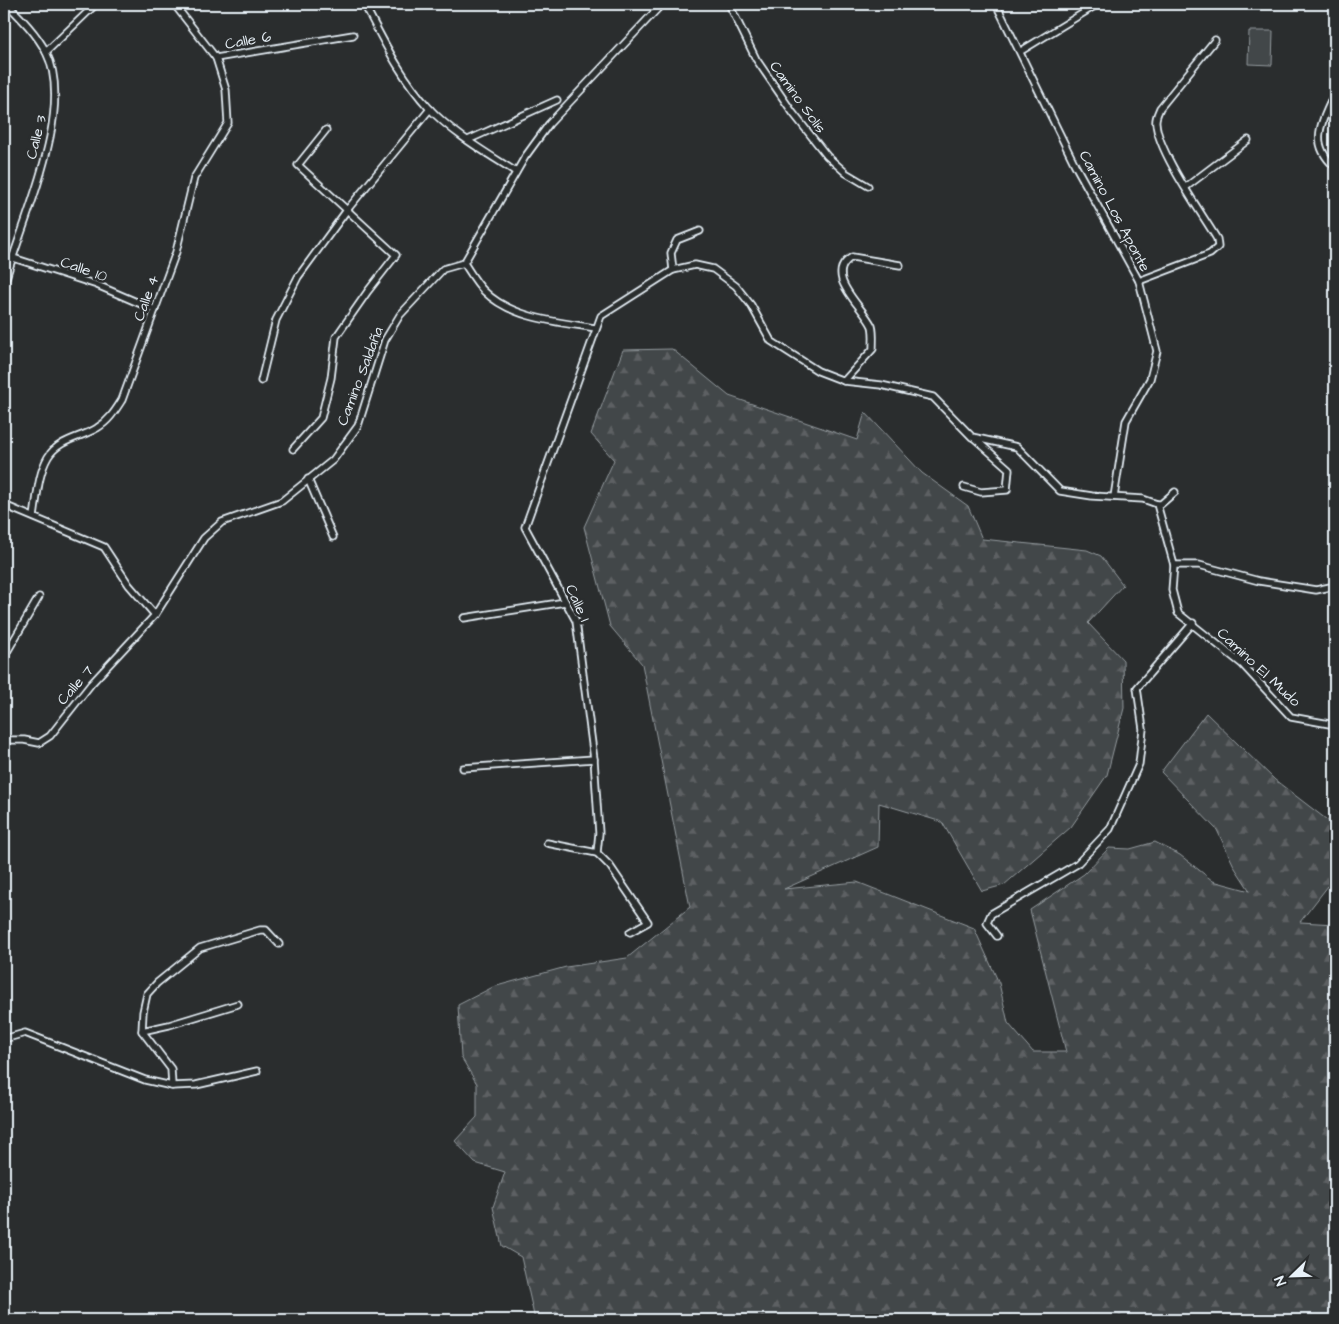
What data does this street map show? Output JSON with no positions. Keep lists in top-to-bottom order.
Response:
{
  "streets": {
    "street": [
      "Calle 6",
      "Camino Solís",
      "Calle 3",
      "Camino Los Aponte",
      "Calle 10",
      "Calle 4",
      "Camino Saldaña",
      "Calle 1",
      "Camino El Mudo",
      "Calle 7"
    ]
  },
  "crossings": [
    ["Calle 6", "Calle 4"],
    ["Calle 3", "Calle 10"],
    ["Calle 10", "Calle 4"],
    ["Camino Saldaña", "Calle 7"]
  ],
  "north": "bottom left"
}
